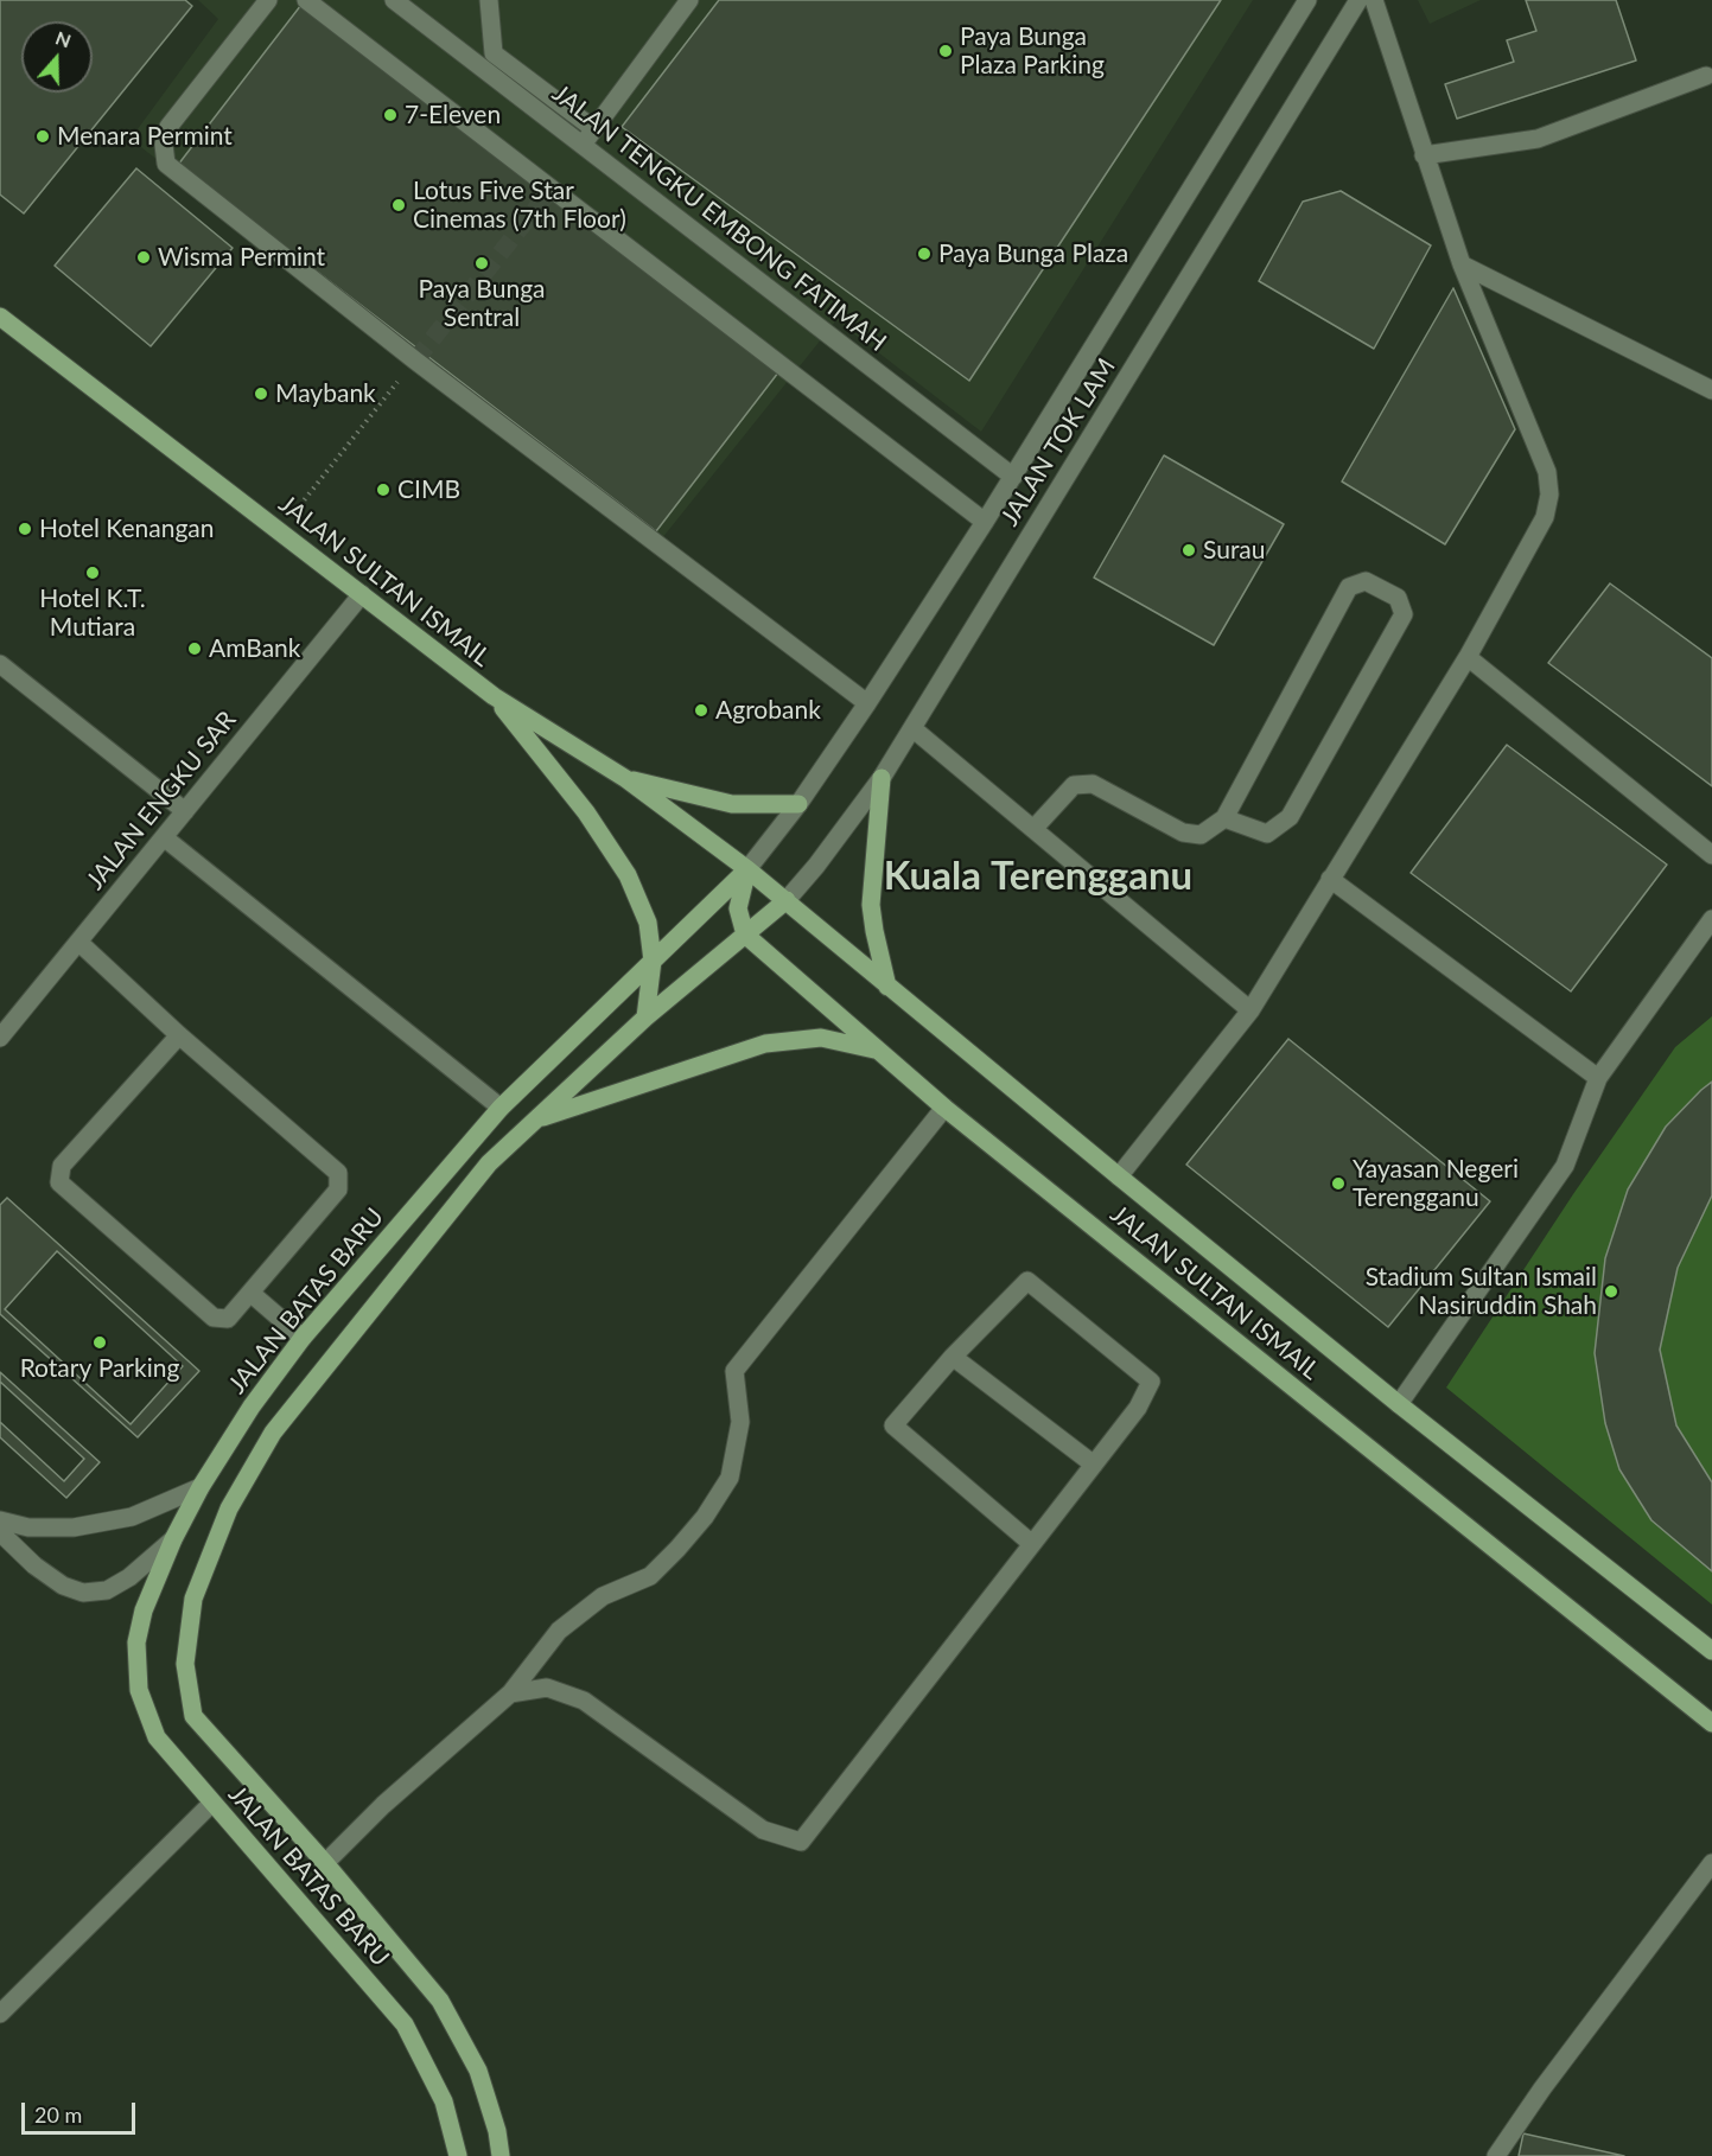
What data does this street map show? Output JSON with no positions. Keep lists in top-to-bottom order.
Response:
{
  "streets": {
    "main road": ["JALAN SULTAN ISMAIL", "JALAN BATAS BARU"],
    "street": ["JALAN TENGKU EMBONG FATIMAH", "JALAN TOK LAM", "JALAN ENGKU SAR"]
  },
  "crossings": [
    ["JALAN TENGKU EMBONG FATIMAH", "JALAN TOK LAM"],
    ["JALAN TOK LAM", "JALAN SULTAN ISMAIL"],
    ["JALAN TOK LAM", "JALAN BATAS BARU"],
    ["JALAN SULTAN ISMAIL", "JALAN ENGKU SAR"],
    ["JALAN SULTAN ISMAIL", "JALAN BATAS BARU"]
  ],
  "districts": ["Kuala Terengganu"],
  "places": [
    "Paya Bunga Plaza Parking",
    "7-Eleven",
    "Menara Permint",
    "Lotus Five Star Cinemas (7th Floor)",
    "Paya Bunga Plaza",
    "Wisma Permint",
    "Paya Bunga Sentral",
    "Maybank",
    "CIMB",
    "Hotel Kenangan",
    "Surau",
    "Hotel K.T. Mutiara",
    "AmBank",
    "Agrobank",
    "Yayasan Negeri Terengganu",
    "Stadium Sultan Ismail Nasiruddin Shah",
    "Rotary Parking"
  ],
  "scale_bar": "20 m",
  "north": "top"
}
